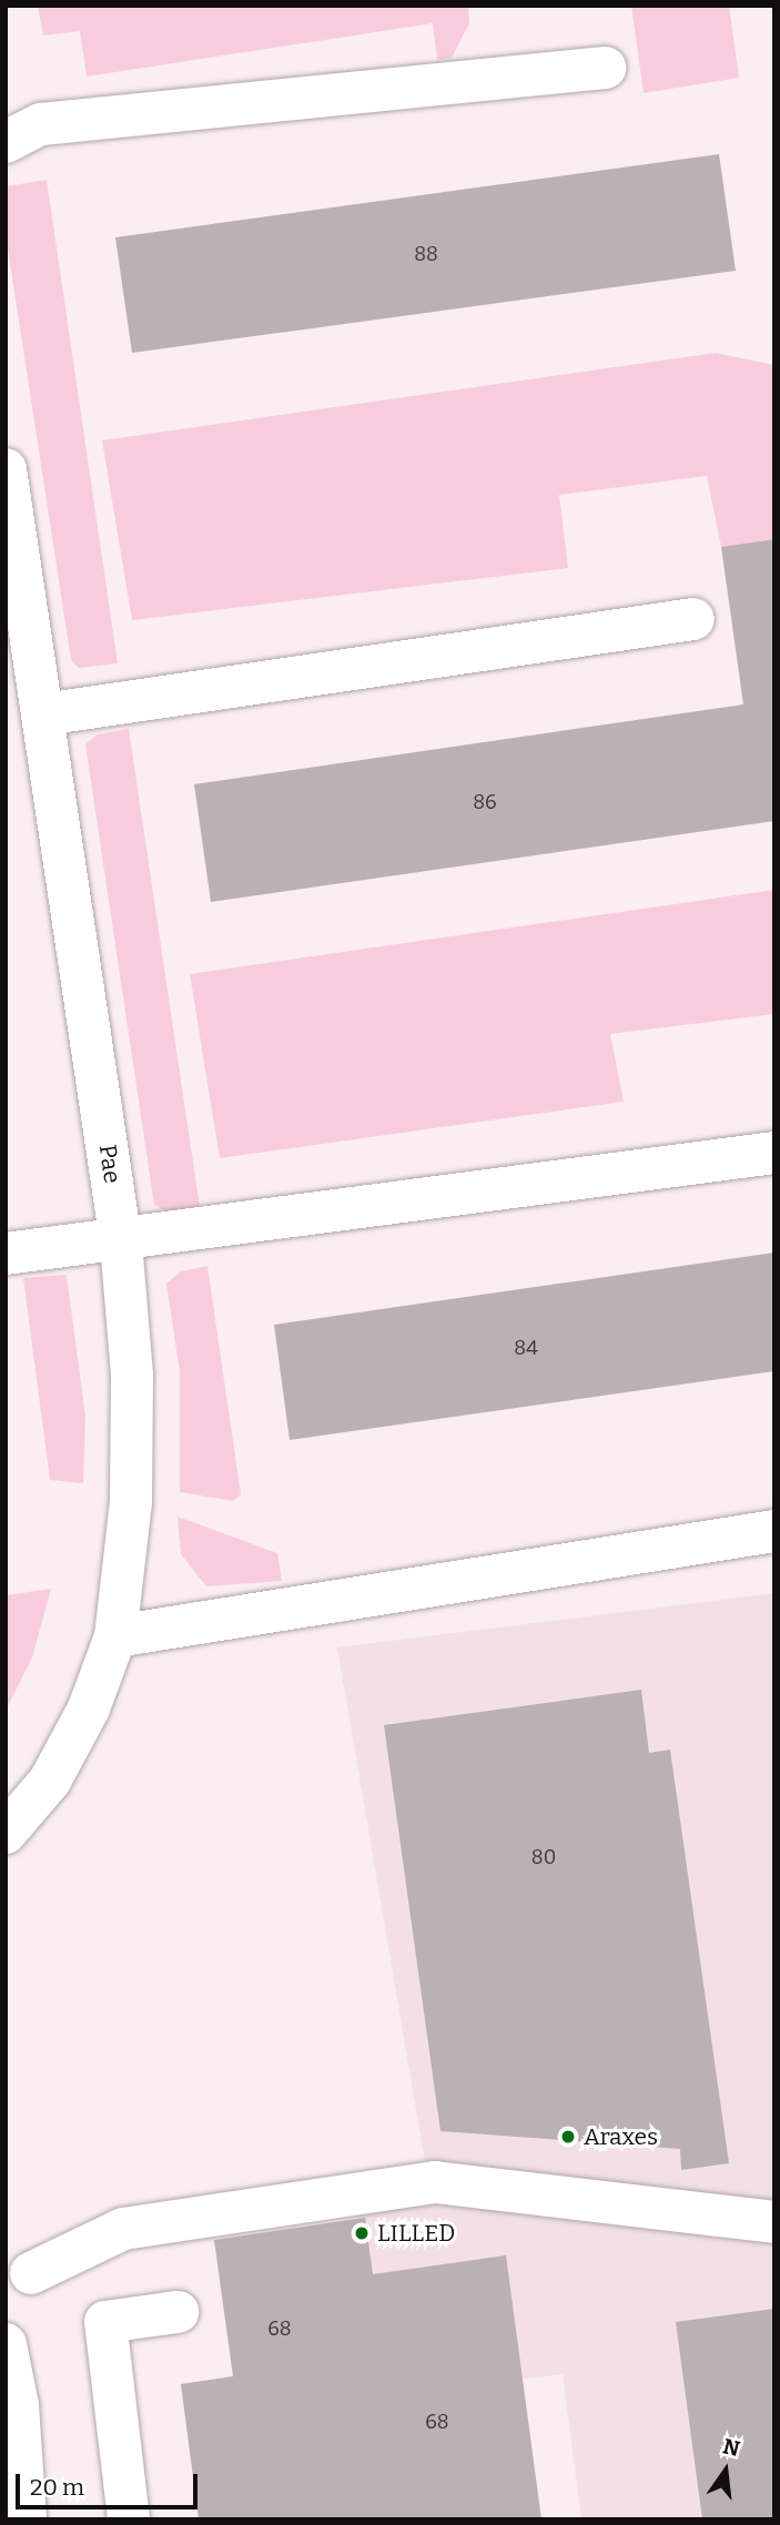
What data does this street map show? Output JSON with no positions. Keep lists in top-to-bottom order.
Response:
{
  "streets": {
    "street": ["Pae"]
  },
  "places": ["Araxes", "LILLED"],
  "house_numbers": [
    "88",
    "86",
    "84",
    "80",
    "68",
    "68"
  ],
  "scale_bar": "20 m",
  "north": "top"
}
